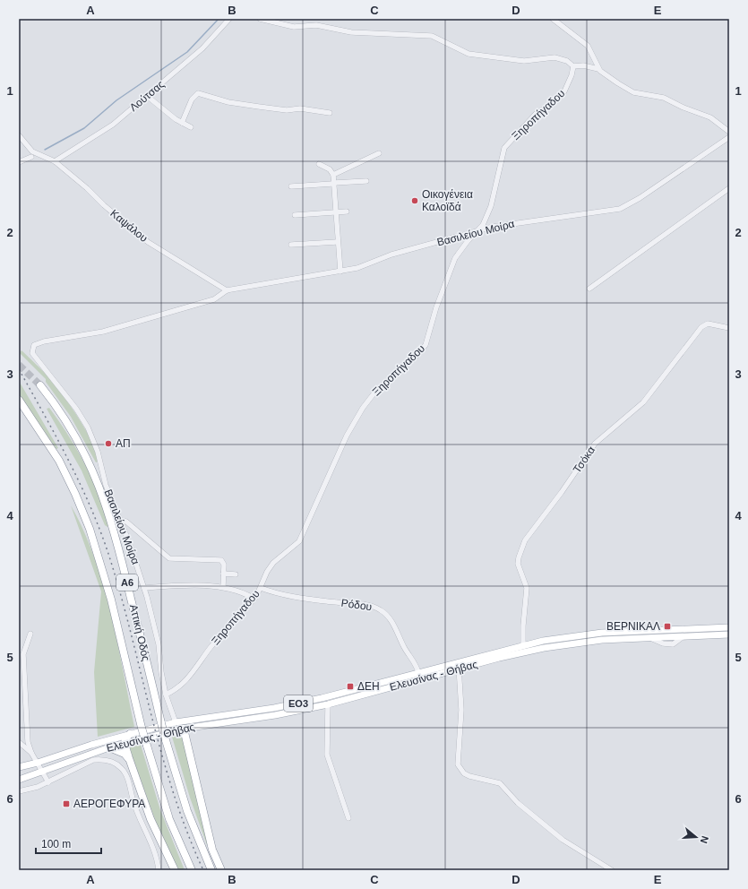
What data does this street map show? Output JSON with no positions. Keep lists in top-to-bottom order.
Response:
{
  "streets": {
    "highway": ["Α6", "Αττική Οδός"],
    "main road": ["Ελευσίνας - Θήβας", "ΕΟ3"],
    "street": [
      "Λούτσας",
      "Ξηροπήγαδου",
      "Καψάλου",
      "Βασιλείου Μοίρα",
      "Τσόκα",
      "Ρόδου"
    ]
  },
  "crossings": [
    ["Λούτσας", "Καψάλου"],
    ["Ξηροπήγαδου", "Βασιλείου Μοίρα"],
    ["Ξηροπήγαδου", "Ρόδου"],
    ["Καψάλου", "Βασιλείου Μοίρα"],
    ["Βασιλείου Μοίρα", "Ελευσίνας - Θήβας"],
    ["Τσόκα", "Ελευσίνας - Θήβας"],
    ["Ρόδου", "Ελευσίνας - Θήβας"]
  ],
  "places": {
    "other": ["Οικογένεια Καλοϊδά", "ΑΠ"],
    "transit": ["ΒΕΡΝΙΚΑΛ", "ΔΕΗ", "ΑΕΡΟΓΕΦΥΡΑ"]
  },
  "scale_bar": "100 m",
  "north": "right",
  "grid": {
    "columns": [
      "A",
      "B",
      "C",
      "D",
      "E"
    ],
    "rows": [
      "1",
      "2",
      "3",
      "4",
      "5",
      "6"
    ]
  }
}
